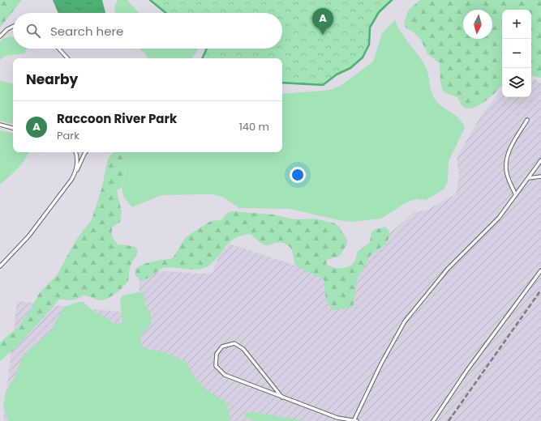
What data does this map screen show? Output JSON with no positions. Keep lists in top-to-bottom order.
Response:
{
  "north": "bottom",
  "page": {
    "pins": "A",
    "map_buttons": ["+", "−"],
    "search": "Search here",
    "heading": "Nearby",
    "list": [
      {
        "mark": "A",
        "name": "Raccoon River Park",
        "note": "Park",
        "value": "140 m"
      }
    ]
  }
}
